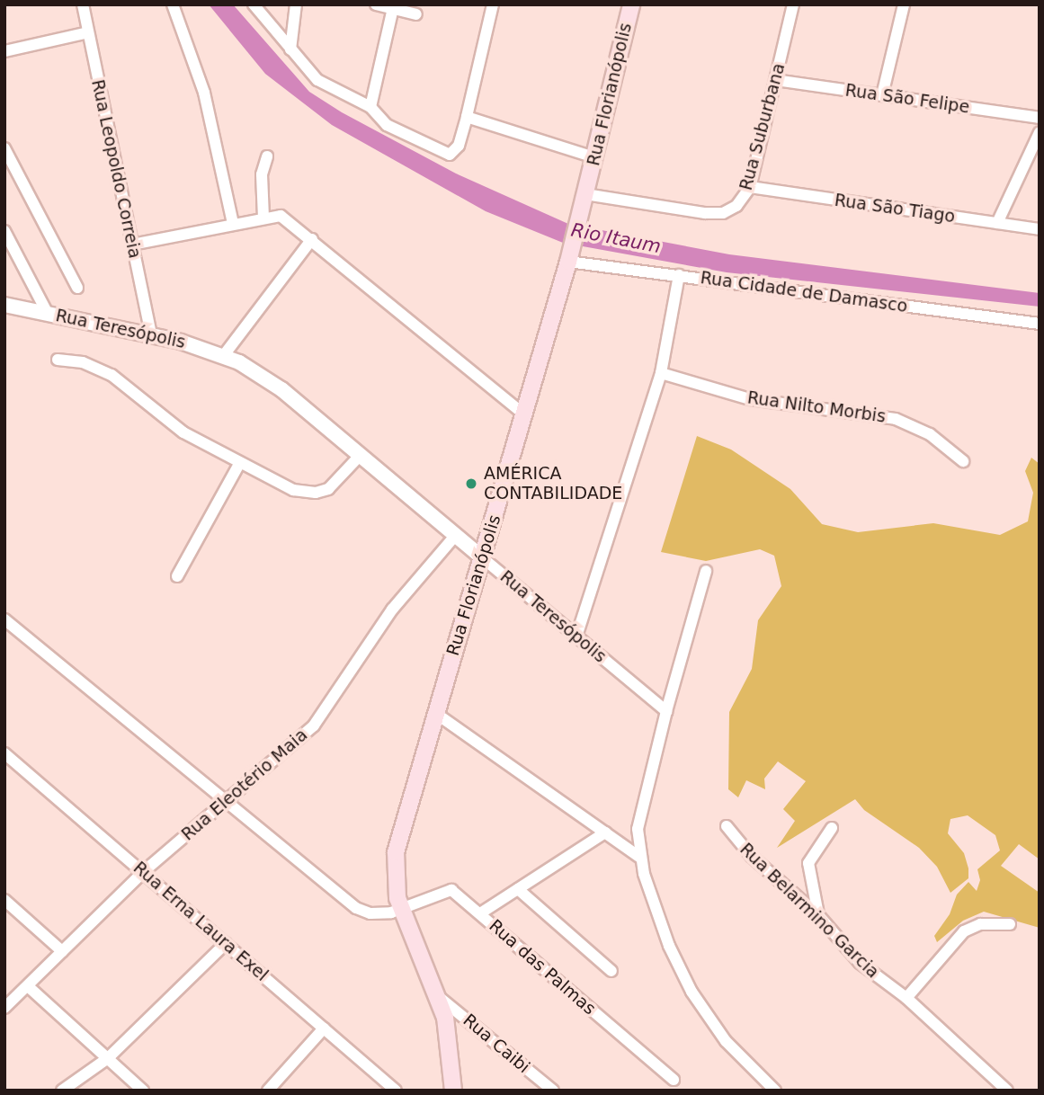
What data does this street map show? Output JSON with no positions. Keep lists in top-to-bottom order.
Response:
{
  "streets": {
    "main road": ["Rua Florianópolis"],
    "street": [
      "Rua São Felipe",
      "Rua Suburbana",
      "Rua Leopoldo Correia",
      "Rua São Tiago",
      "Rua Cidade de Damasco",
      "Rua Teresópolis",
      "Rua Nilto Morbis",
      "Rua Eleotério Maia",
      "Rua Belarmino Garcia",
      "Rua Erna Laura Exel",
      "Rua das Palmas",
      "Rua Caibi"
    ]
  },
  "crossings": [
    ["Rua Florianópolis", "Rua Suburbana"],
    ["Rua Florianópolis", "Rua Cidade de Damasco"],
    ["Rua Florianópolis", "Rua Teresópolis"],
    ["Rua Florianópolis", "Rua das Palmas"],
    ["Rua Florianópolis", "Rua Caibi"],
    ["Rua São Felipe", "Rua Suburbana"],
    ["Rua Suburbana", "Rua São Tiago"],
    ["Rua Leopoldo Correia", "Rua Teresópolis"],
    ["Rua Teresópolis", "Rua Eleotério Maia"],
    ["Rua Eleotério Maia", "Rua Erna Laura Exel"]
  ],
  "water": ["Rio Itaum"],
  "places": ["AMÉRICA CONTABILIDADE"]
}
